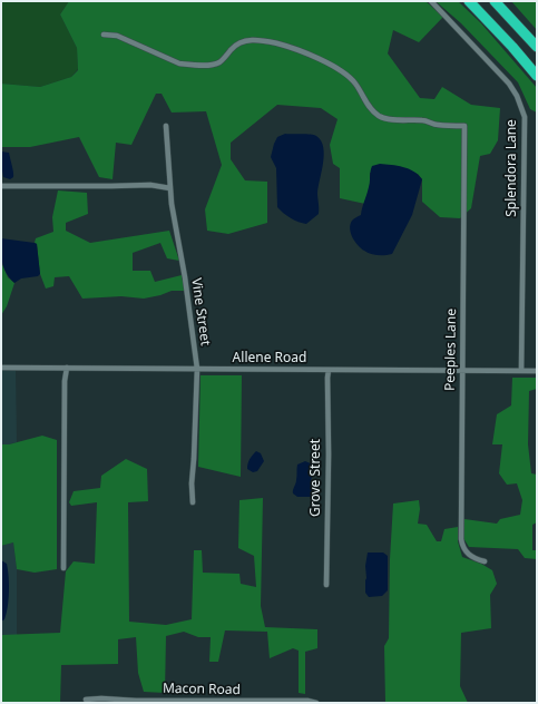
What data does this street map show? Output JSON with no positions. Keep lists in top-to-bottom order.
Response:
{
  "streets": {
    "street": [
      "Splendora Lane",
      "Vine Street",
      "Peeples Lane",
      "Allene Road",
      "Grove Street",
      "Macon Road"
    ]
  },
  "crossings": [
    ["Splendora Lane", "Allene Road"],
    ["Vine Street", "Allene Road"],
    ["Peeples Lane", "Allene Road"],
    ["Allene Road", "Grove Street"]
  ]
}
